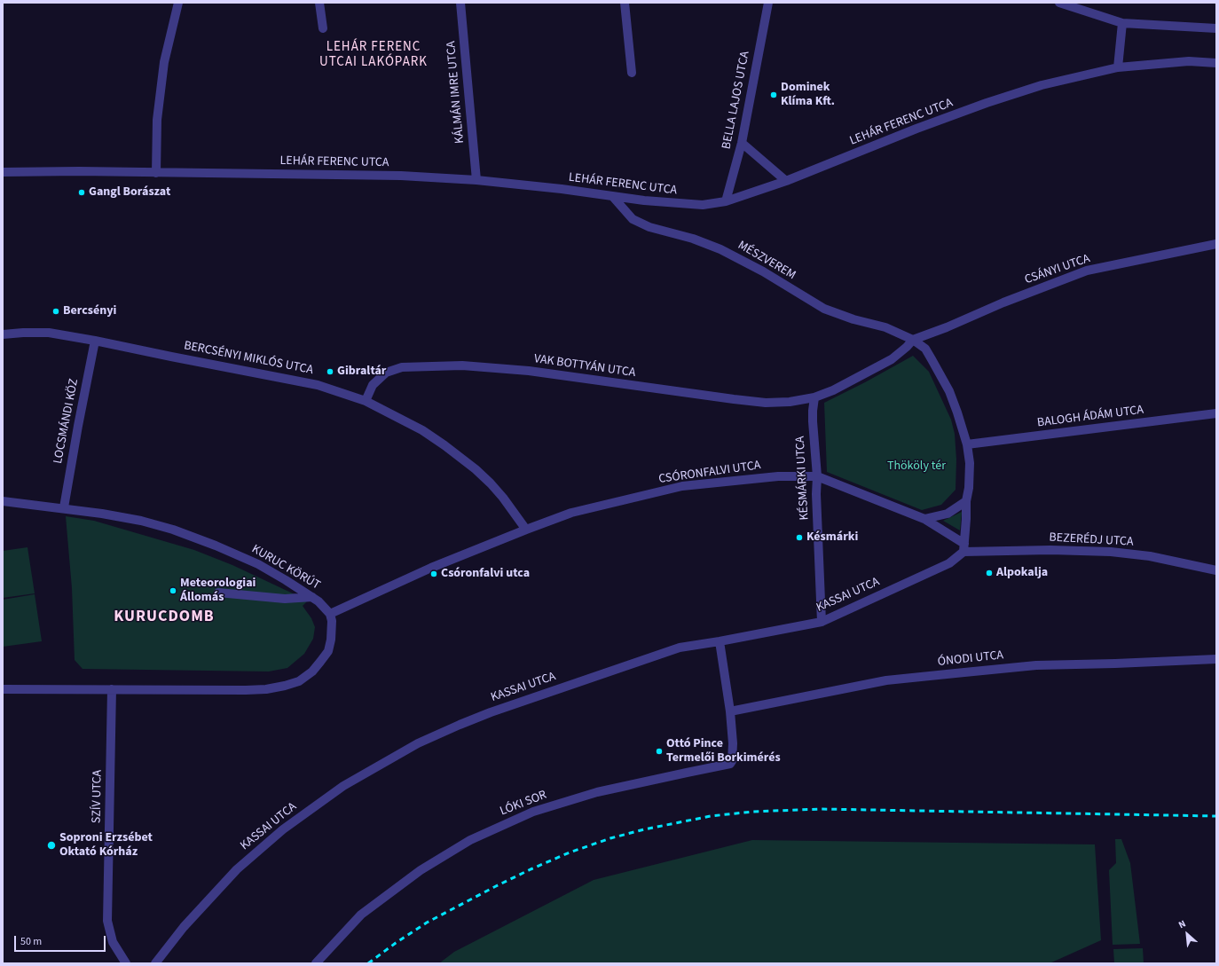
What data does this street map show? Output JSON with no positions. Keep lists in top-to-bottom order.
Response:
{
  "streets": {
    "street": [
      "KÁLMÁN IMRE UTCA",
      "BELLA LAJOS UTCA",
      "LEHÁR FERENC UTCA",
      "MÉSZVEREM",
      "CSÁNYI UTCA",
      "BERCSÉNYI MIKLÓS UTCA",
      "VAK BOTTYÁN UTCA",
      "BALOGH ÁDÁM UTCA",
      "LOCSMÁNDI KÖZ",
      "CSÓRONFALVI UTCA",
      "KÉSMÁRKI UTCA",
      "BEZERÉDJ UTCA",
      "KURUC KÖRÚT",
      "KASSAI UTCA",
      "ÓNODI UTCA",
      "SZÍV UTCA",
      "LÓKI SOR"
    ]
  },
  "crossings": [
    ["KÁLMÁN IMRE UTCA", "LEHÁR FERENC UTCA"],
    ["BELLA LAJOS UTCA", "LEHÁR FERENC UTCA"],
    ["LEHÁR FERENC UTCA", "MÉSZVEREM"],
    ["MÉSZVEREM", "CSÁNYI UTCA"],
    ["BERCSÉNYI MIKLÓS UTCA", "VAK BOTTYÁN UTCA"],
    ["BERCSÉNYI MIKLÓS UTCA", "LOCSMÁNDI KÖZ"],
    ["BERCSÉNYI MIKLÓS UTCA", "CSÓRONFALVI UTCA"],
    ["VAK BOTTYÁN UTCA", "KÉSMÁRKI UTCA"],
    ["LOCSMÁNDI KÖZ", "KURUC KÖRÚT"],
    ["CSÓRONFALVI UTCA", "KÉSMÁRKI UTCA"],
    ["CSÓRONFALVI UTCA", "KURUC KÖRÚT"],
    ["KÉSMÁRKI UTCA", "KASSAI UTCA"],
    ["BEZERÉDJ UTCA", "KASSAI UTCA"],
    ["ÓNODI UTCA", "LÓKI SOR"]
  ],
  "districts": ["LEHÁR FERENC UTCAI LAKÓPARK", "KURUCDOMB"],
  "parks": ["Thököly tér"],
  "places": [
    "Dominek Klíma Kft.",
    "Gangl Borászat",
    "Bercsényi",
    "Gibraltár",
    "Késmárki",
    "Alpokalja",
    "Csóronfalvi utca",
    "Meteorologiai Állomás",
    "Ottó Pince Termelői Borkimérés",
    "Soproni Erzsébet Oktató Kórház"
  ],
  "scale_bar": "50 m",
  "north": "top left"
}
